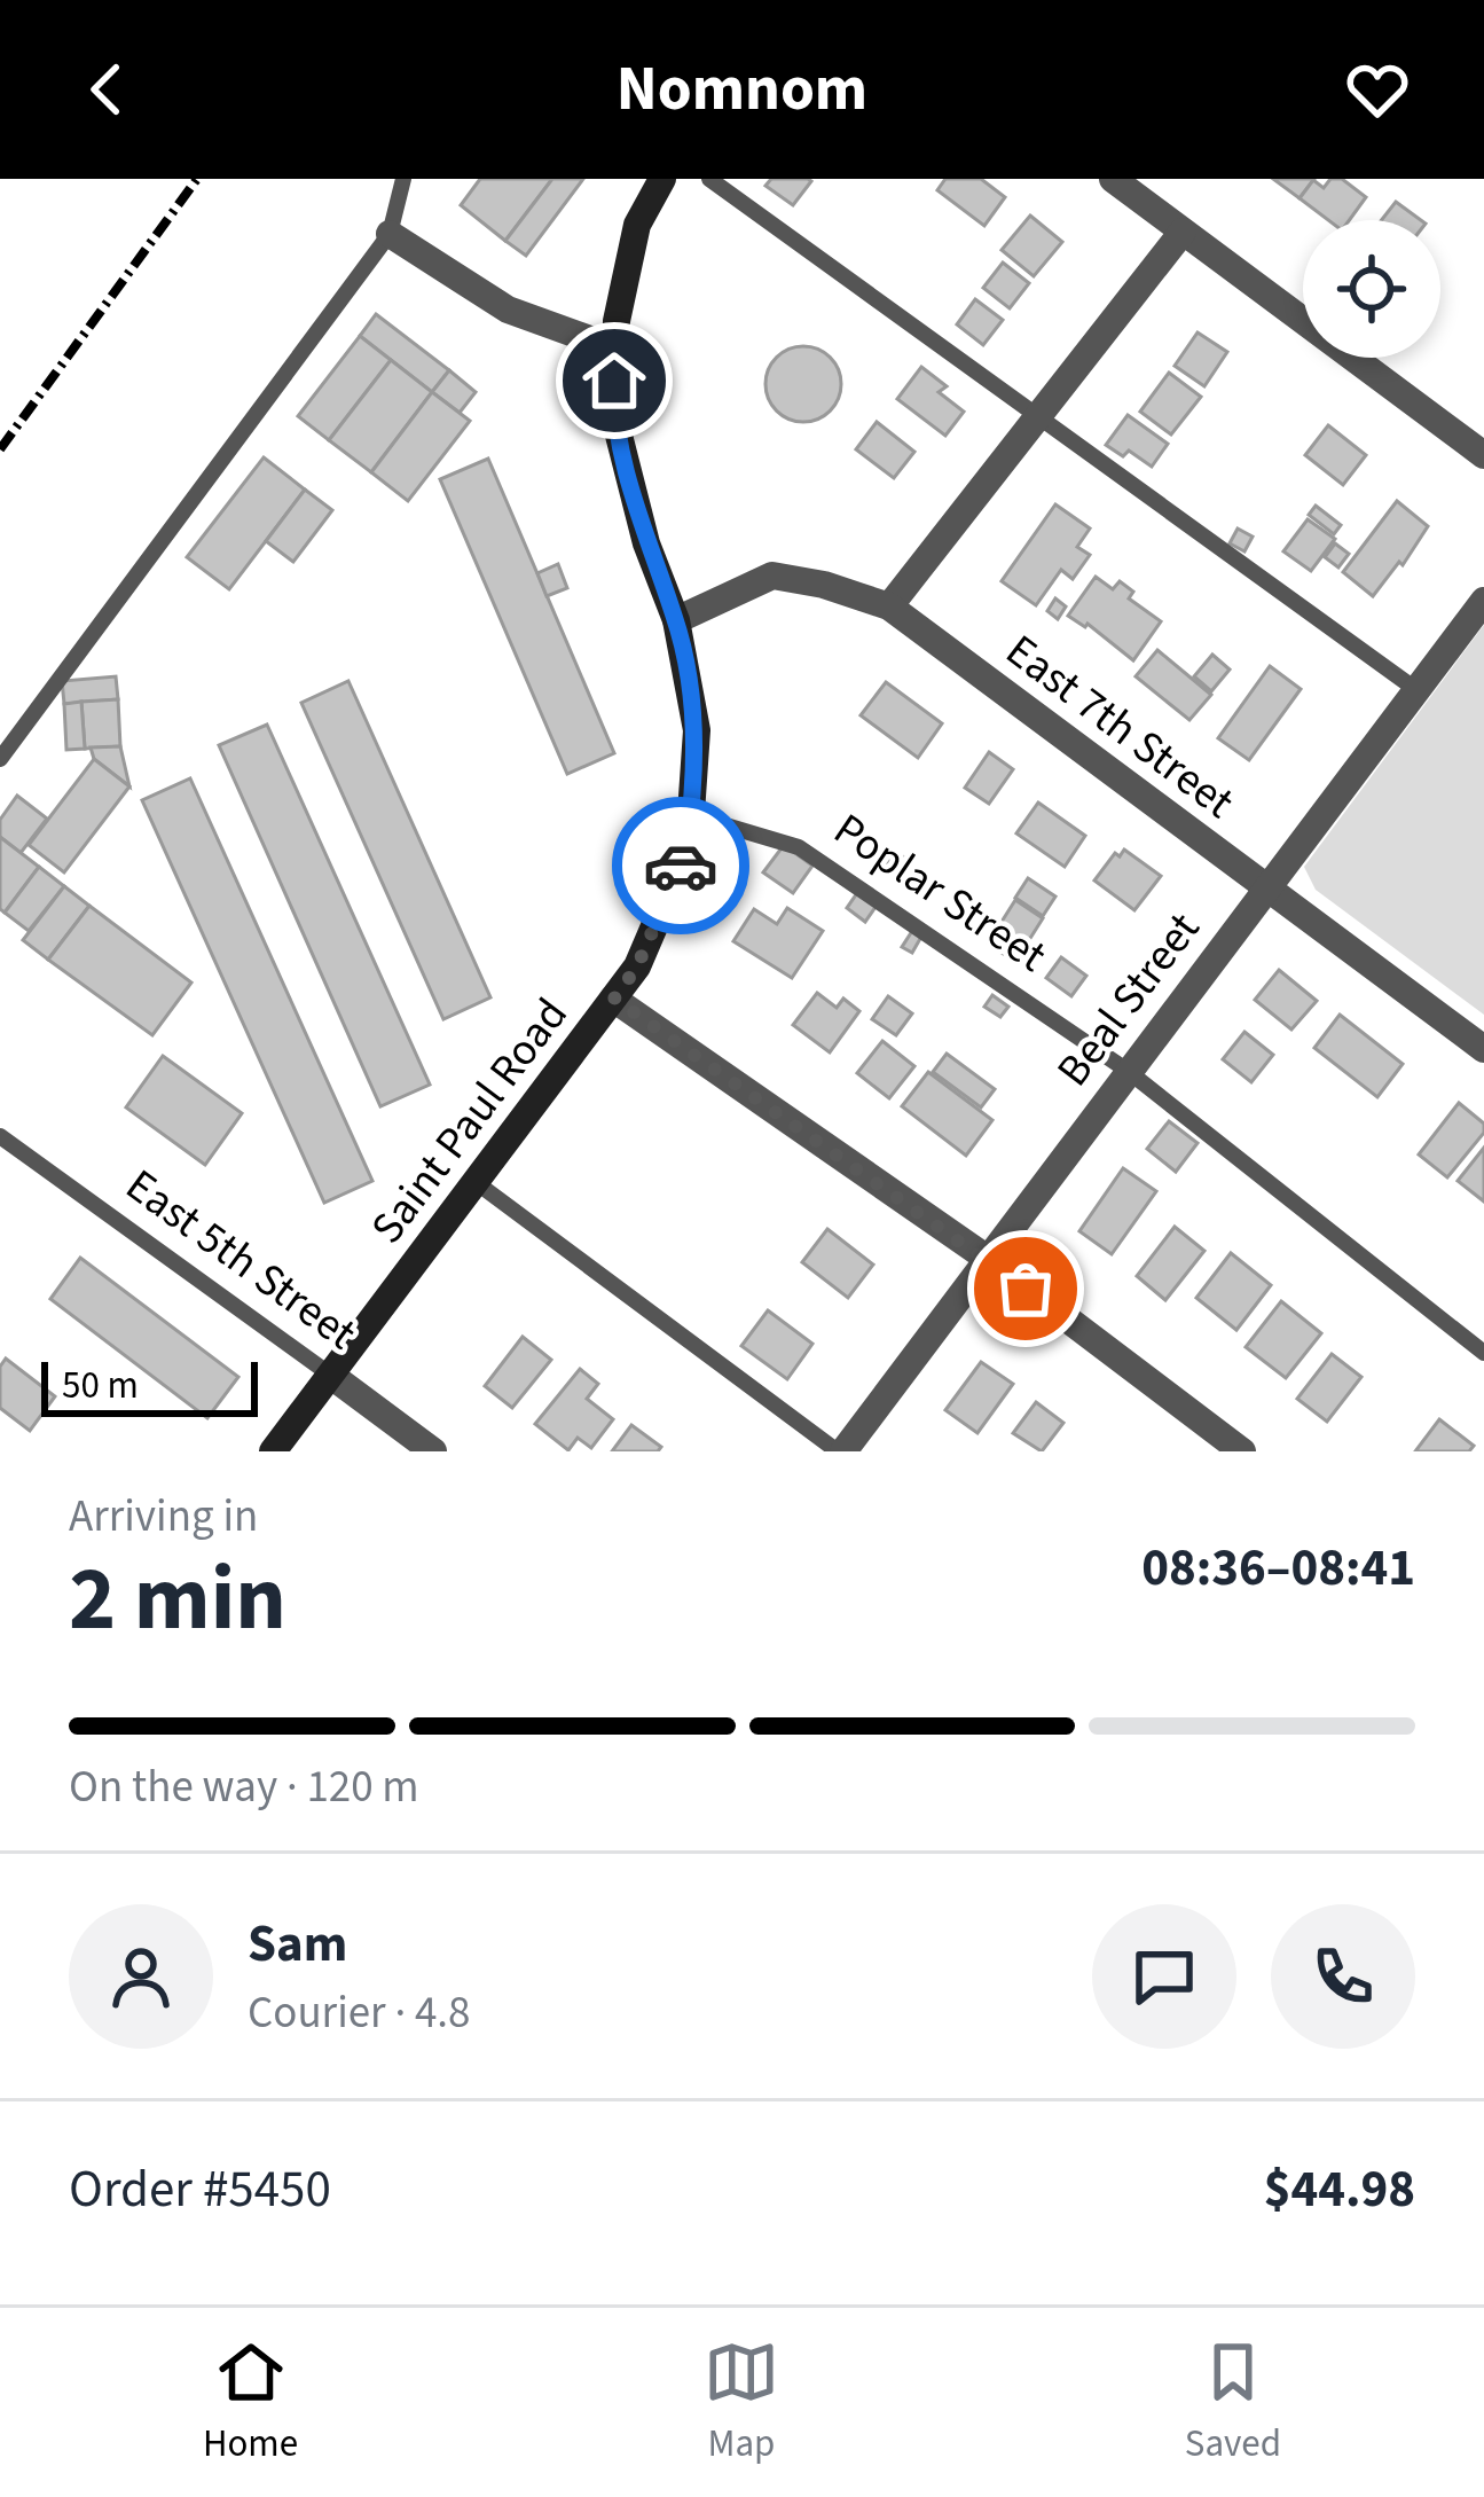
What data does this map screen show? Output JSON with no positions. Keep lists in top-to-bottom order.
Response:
{
  "streets": {
    "main road": ["Saint Paul Road"],
    "street": ["East 7th Street", "Beal Street", "East 5th Street"],
    "lane": ["Poplar Street"]
  },
  "crossings": [
    ["East 7th Street", "Beal Street"],
    ["East 7th Street", "Saint Paul Road"],
    ["Poplar Street", "Beal Street"],
    ["Poplar Street", "Saint Paul Road"],
    ["Saint Paul Road", "East 5th Street"]
  ],
  "scale_bar": "50 m",
  "page": {
    "header": "Nomnom",
    "scale": "50 m",
    "heading": ["2 min", "Arriving in", "08:36–08:41"],
    "panel": [
      "Sam",
      "Courier · 4.8",
      "Order #5450",
      "$44.98"
    ],
    "bar": "On the way · 120 m",
    "tabs": ["Home", "Map", "Saved"]
  }
}
